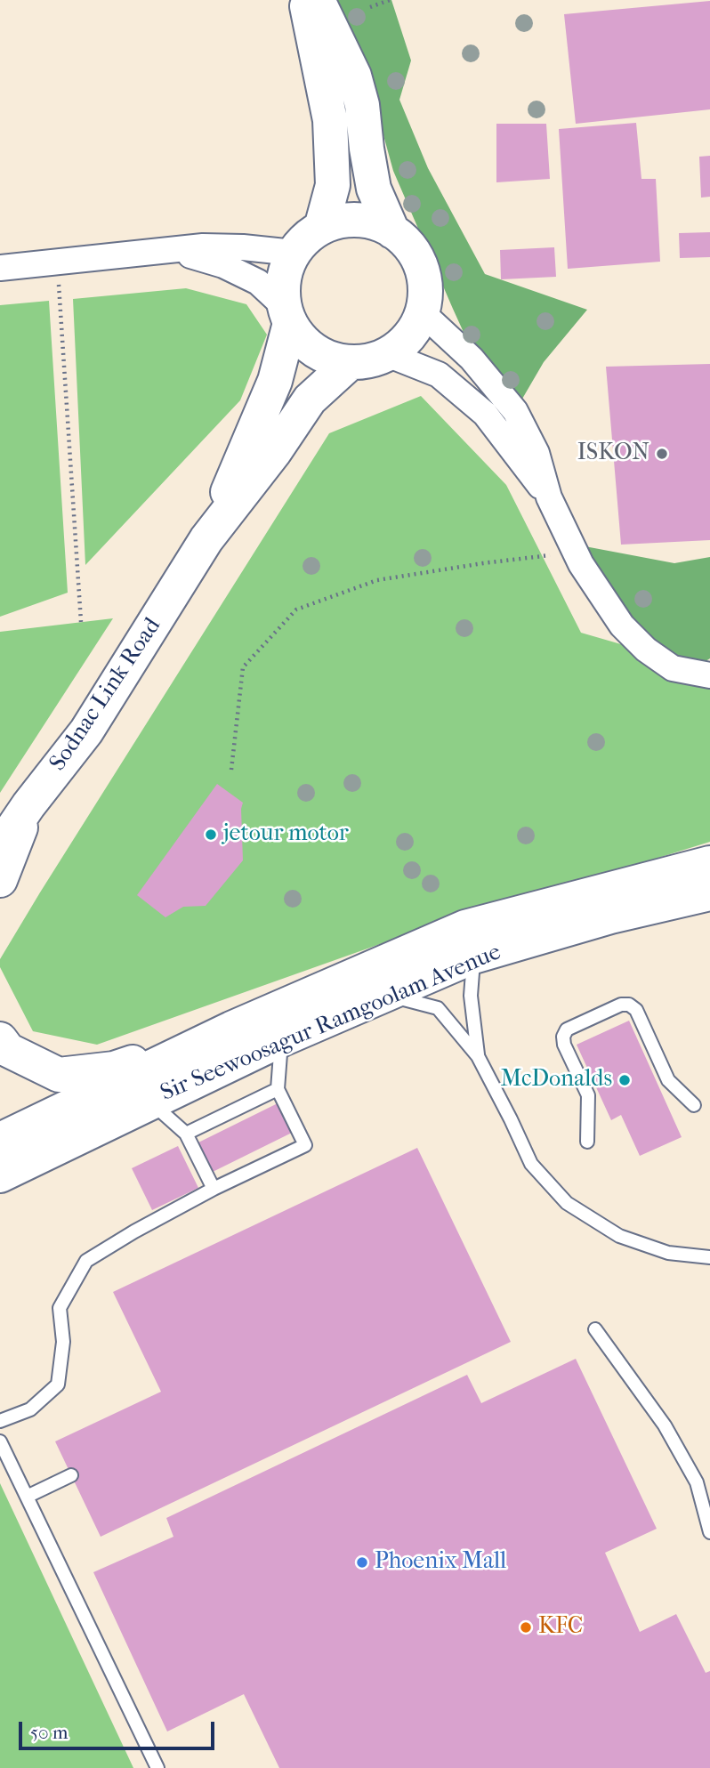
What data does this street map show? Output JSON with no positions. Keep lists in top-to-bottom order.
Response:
{
  "streets": {
    "main road": ["Sodnac Link Road", "Sir Seewoosagur Ramgoolam Avenue"]
  },
  "places": [
    "ISKON",
    "jetour motor",
    "McDonalds",
    "Phoenix Mall",
    "KFC"
  ],
  "scale_bar": "50 m"
}
